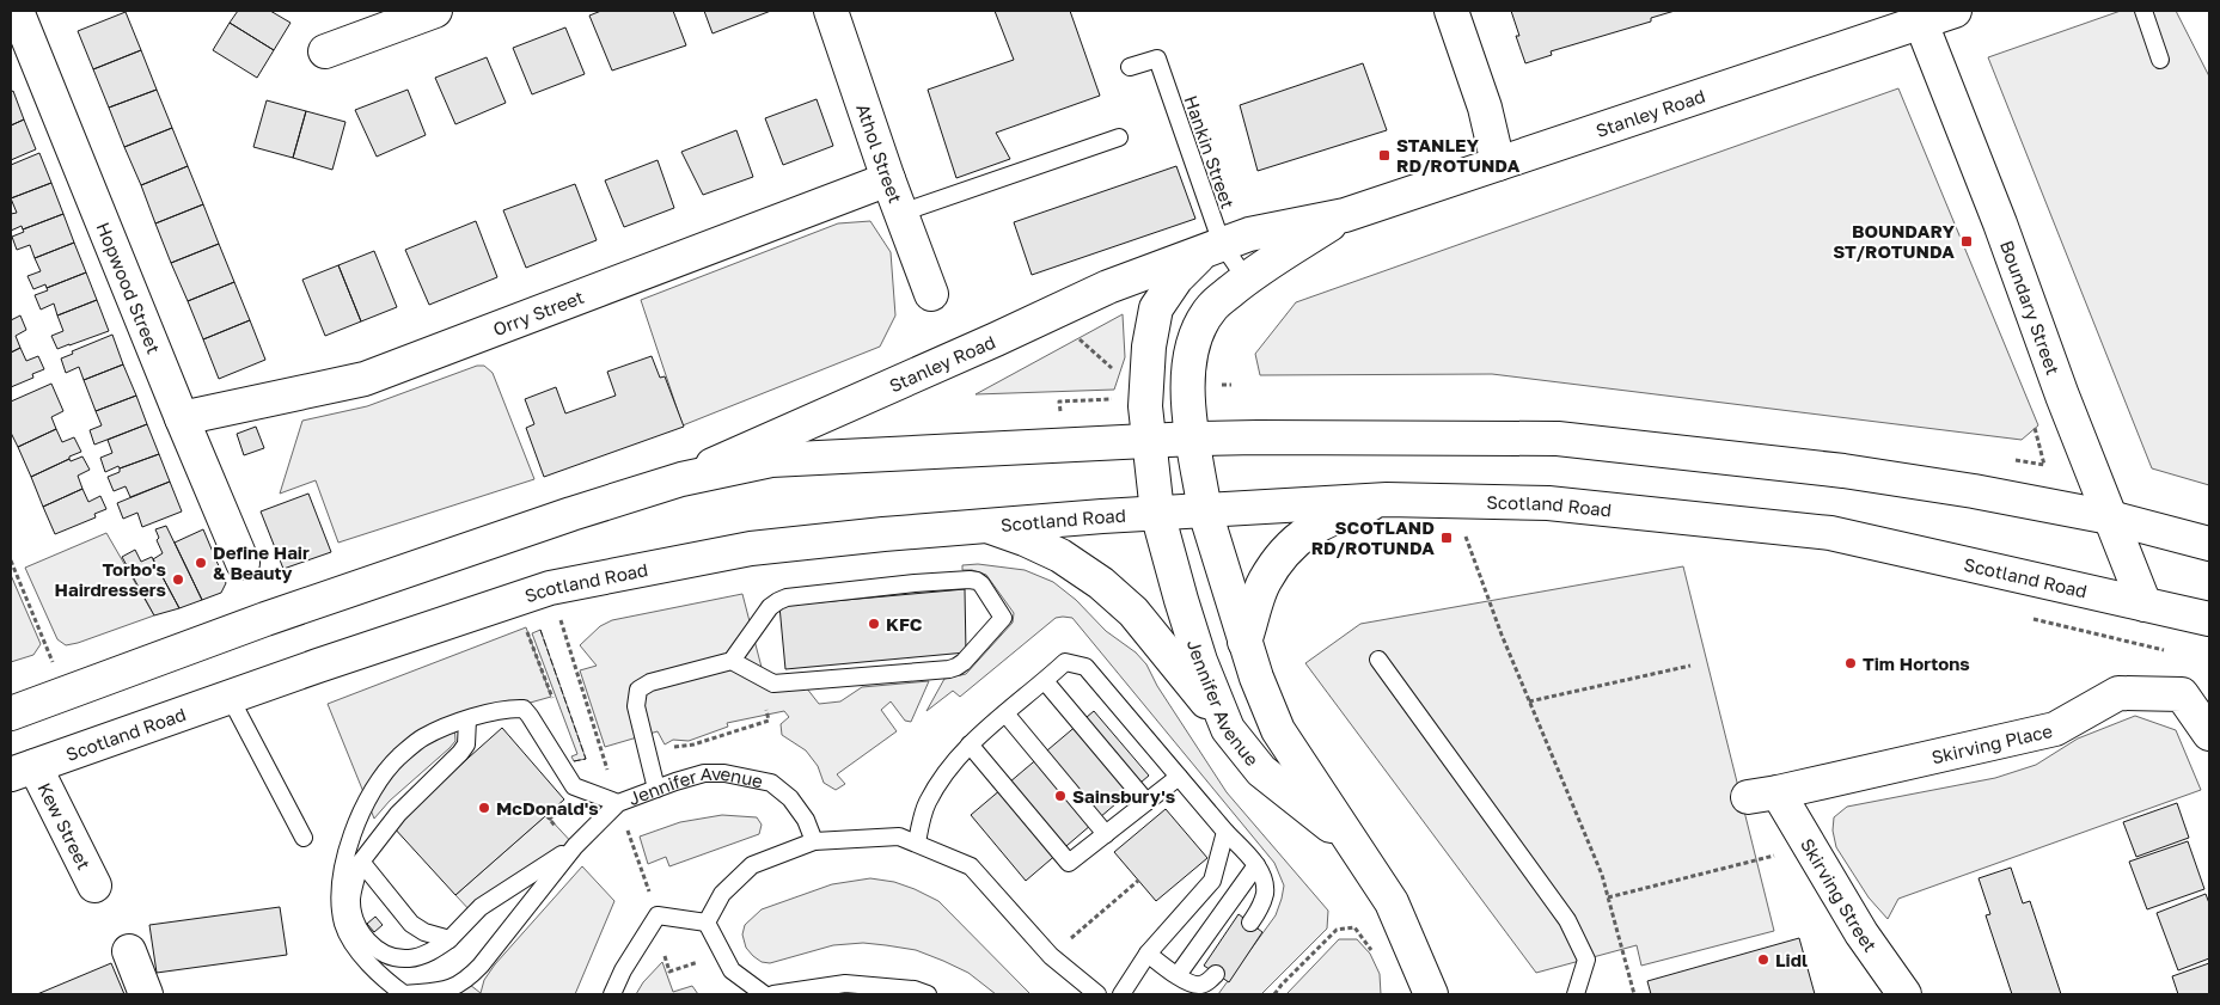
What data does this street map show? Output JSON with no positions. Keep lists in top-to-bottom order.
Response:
{
  "streets": {
    "main road": [
      "Stanley Road",
      "Athol Street",
      "Hopwood Street",
      "Boundary Street",
      "Orry Street",
      "Scotland Road",
      "Jennifer Avenue",
      "Skirving Place",
      "Kew Street",
      "Skirving Street"
    ],
    "lane": ["Hankin Street"]
  },
  "crossings": [
    ["Stanley Road", "Hankin Street"],
    ["Stanley Road", "Boundary Street"],
    ["Stanley Road", "Scotland Road"],
    ["Stanley Road", "Jennifer Avenue"],
    ["Athol Street", "Orry Street"],
    ["Hopwood Street", "Orry Street"],
    ["Boundary Street", "Scotland Road"],
    ["Scotland Road", "Jennifer Avenue"],
    ["Scotland Road", "Kew Street"],
    ["Skirving Place", "Skirving Street"]
  ],
  "places": {
    "transit": ["STANLEY RD/ROTUNDA", "BOUNDARY ST/ROTUNDA", "SCOTLAND RD/ROTUNDA"],
    "other": [
      "Define Hair & Beauty",
      "Torbo's Hairdressers",
      "KFC",
      "Tim Hortons",
      "Sainsbury's",
      "McDonald's",
      "Lidl"
    ]
  }
}
